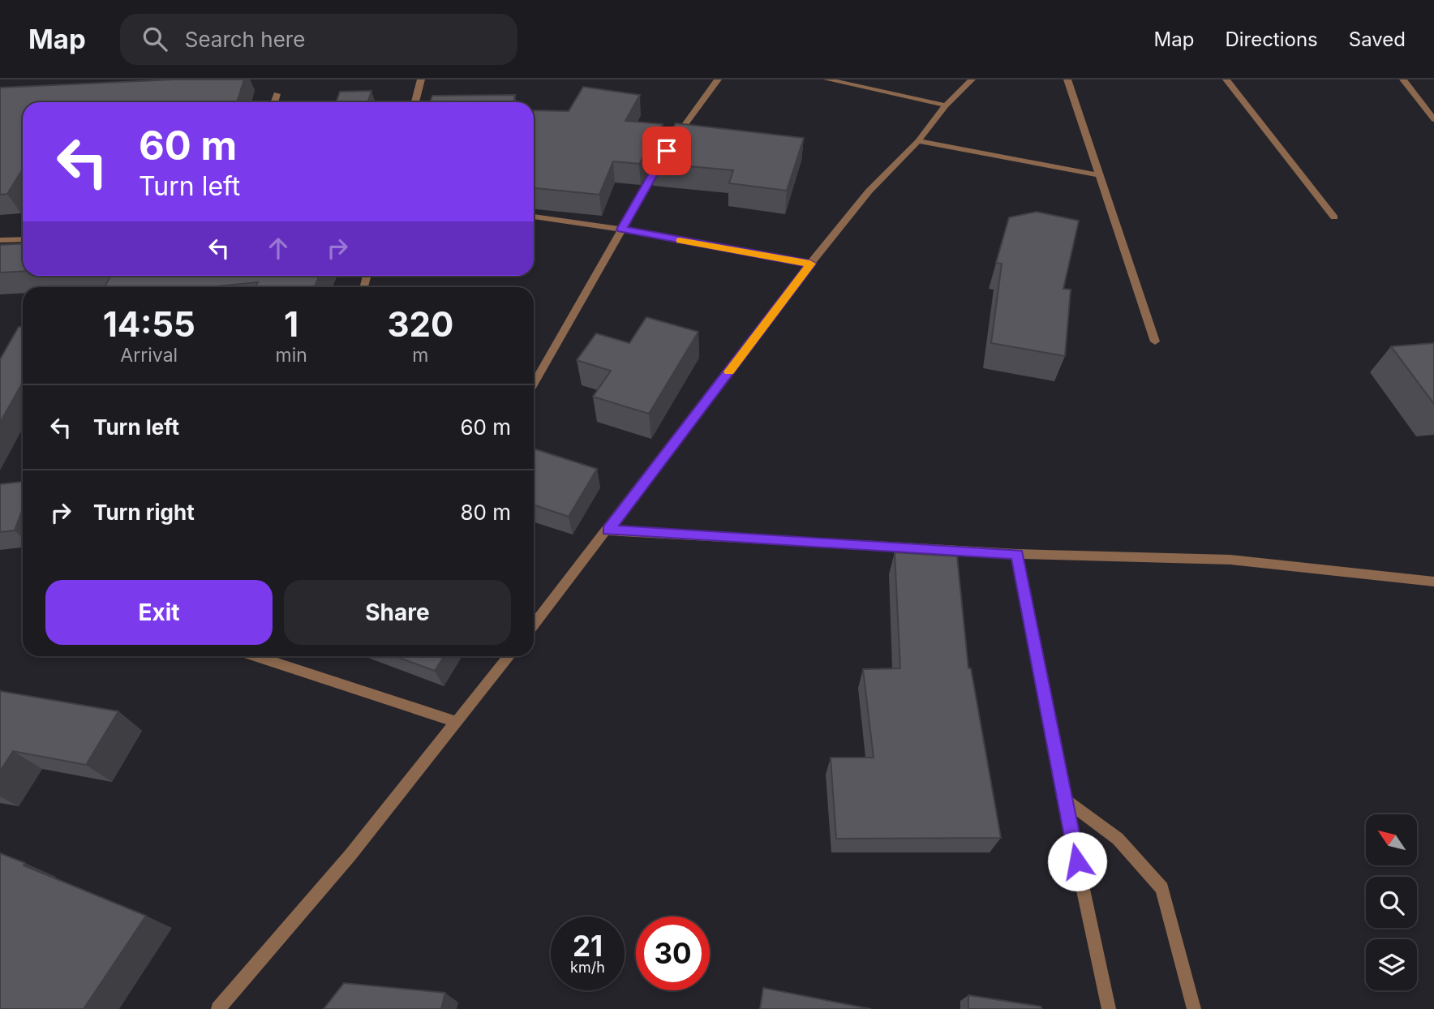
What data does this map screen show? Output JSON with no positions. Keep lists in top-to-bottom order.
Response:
{
  "north": "top left",
  "page": {
    "header": "Map",
    "search": "Search here",
    "nav": ["Map", "Directions", "Saved"],
    "turn": ["60 m", "Turn left"],
    "eta": [
      "14:55",
      "Arrival",
      "1",
      "min",
      "320",
      "m"
    ],
    "list": [
      {
        "name": "Turn left",
        "value": "60 m"
      },
      {
        "name": "Turn right",
        "value": "80 m"
      }
    ],
    "buttons": ["Exit", "Share"],
    "speed": "21 km/h",
    "limit": "30"
  }
}
